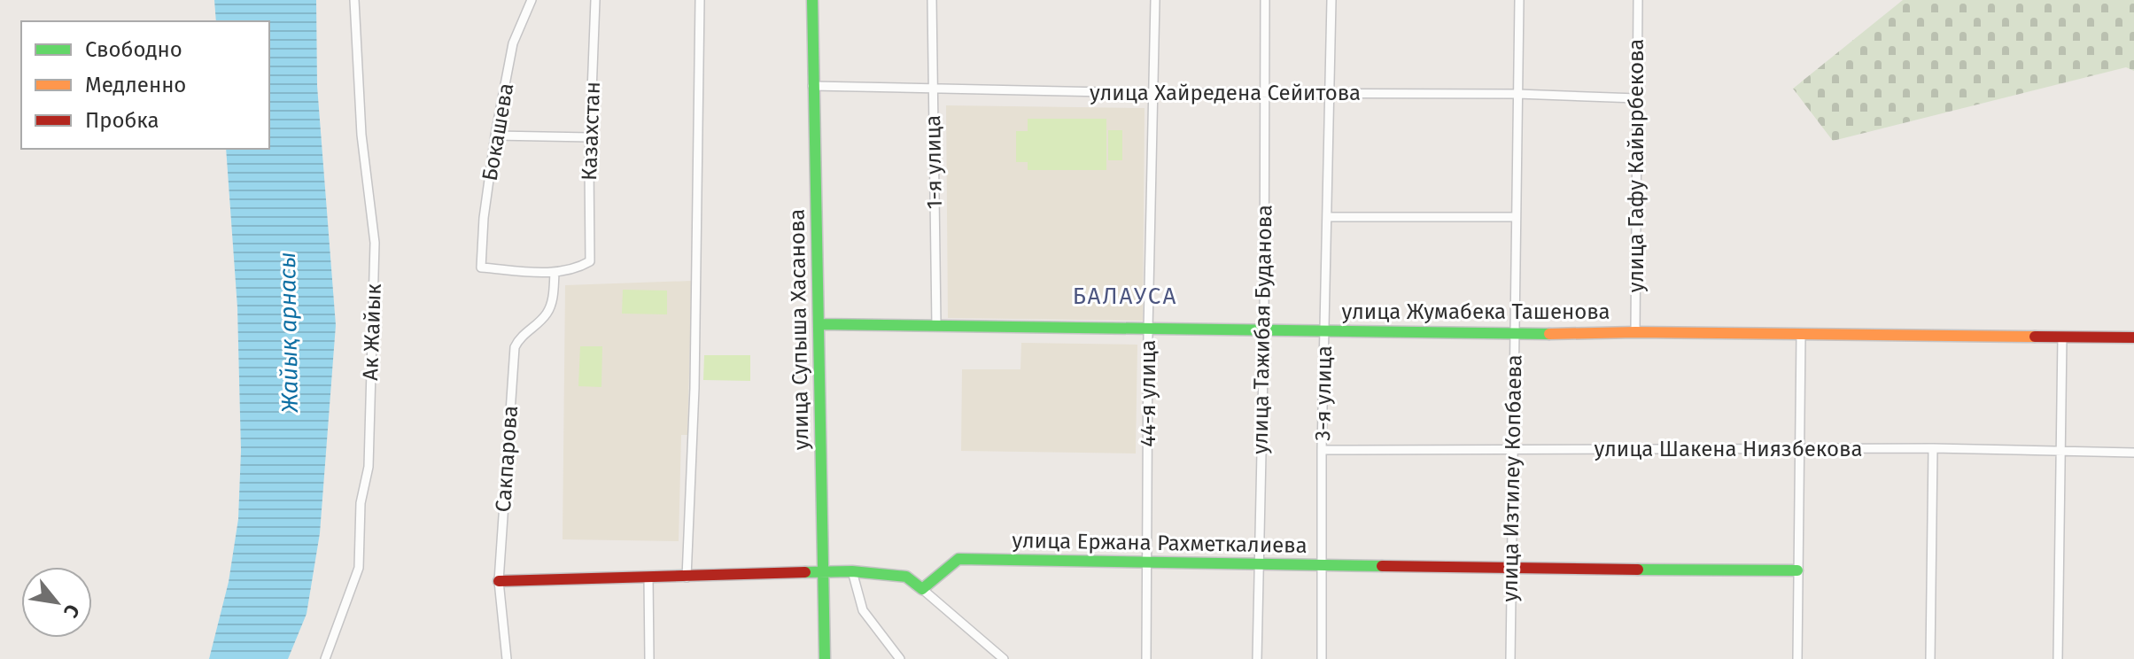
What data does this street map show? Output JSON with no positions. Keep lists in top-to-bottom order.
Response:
{
  "streets": {
    "street": [
      "улица Хайредена Сейитова",
      "Казахстан",
      "Бокашева",
      "1-я улица",
      "улица Гафу Кайырбекова",
      "улица Жумабека Ташенова",
      "улица Супыша Хасанова",
      "улица Тажибая Буданова",
      "Ак Жайык",
      "44-я улица",
      "3-я улица",
      "улица Шакена Ниязбекова",
      "Сакпарова",
      "улица Изтилеу Копбаева",
      "улица Ержана Рахметкалиева"
    ]
  },
  "crossings": [
    ["улица Хайредена Сейитова", "1-я улица"],
    ["улица Хайредена Сейитова", "улица Гафу Кайырбекова"],
    ["улица Хайредена Сейитова", "улица Супыша Хасанова"],
    ["улица Хайредена Сейитова", "улица Тажибая Буданова"],
    ["улица Хайредена Сейитова", "44-я улица"],
    ["улица Хайредена Сейитова", "3-я улица"],
    ["улица Хайредена Сейитова", "улица Изтилеу Копбаева"],
    ["Казахстан", "Бокашева"],
    ["Казахстан", "Сакпарова"],
    ["Бокашева", "Сакпарова"],
    ["1-я улица", "улица Жумабека Ташенова"],
    ["улица Гафу Кайырбекова", "улица Жумабека Ташенова"],
    ["улица Жумабека Ташенова", "улица Супыша Хасанова"],
    ["улица Жумабека Ташенова", "улица Тажибая Буданова"],
    ["улица Жумабека Ташенова", "44-я улица"],
    ["улица Жумабека Ташенова", "3-я улица"],
    ["улица Жумабека Ташенова", "улица Изтилеу Копбаева"],
    ["улица Тажибая Буданова", "улица Ержана Рахметкалиева"],
    ["44-я улица", "улица Ержана Рахметкалиева"],
    ["3-я улица", "улица Шакена Ниязбекова"],
    ["3-я улица", "улица Ержана Рахметкалиева"],
    ["улица Шакена Ниязбекова", "улица Изтилеу Копбаева"],
    ["улица Изтилеу Копбаева", "улица Ержана Рахметкалиева"]
  ],
  "districts": ["БАЛАУСА"],
  "water": ["Жайық арнасы"],
  "legend": ["Свободно", "Медленно", "Пробка"],
  "north": "bottom right"
}
